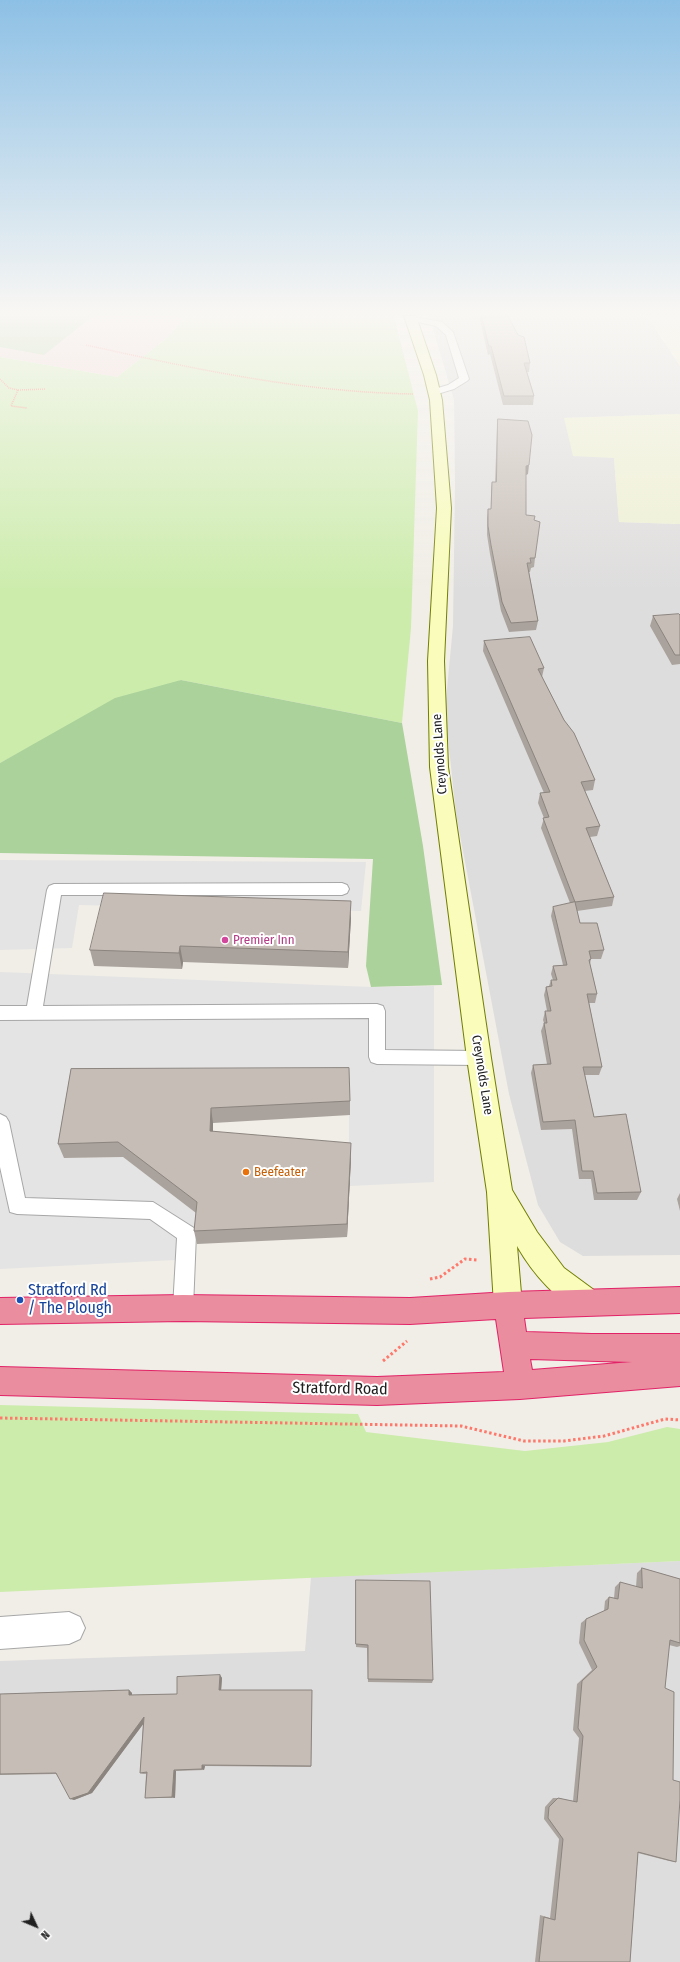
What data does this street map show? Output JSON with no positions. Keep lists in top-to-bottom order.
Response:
{
  "streets": {
    "highway": ["Stratford Road"],
    "street": ["Creynolds Lane"]
  },
  "places": ["Premier Inn", "Beefeater", "Stratford Rd / The Plough"],
  "north": "bottom right"
}
